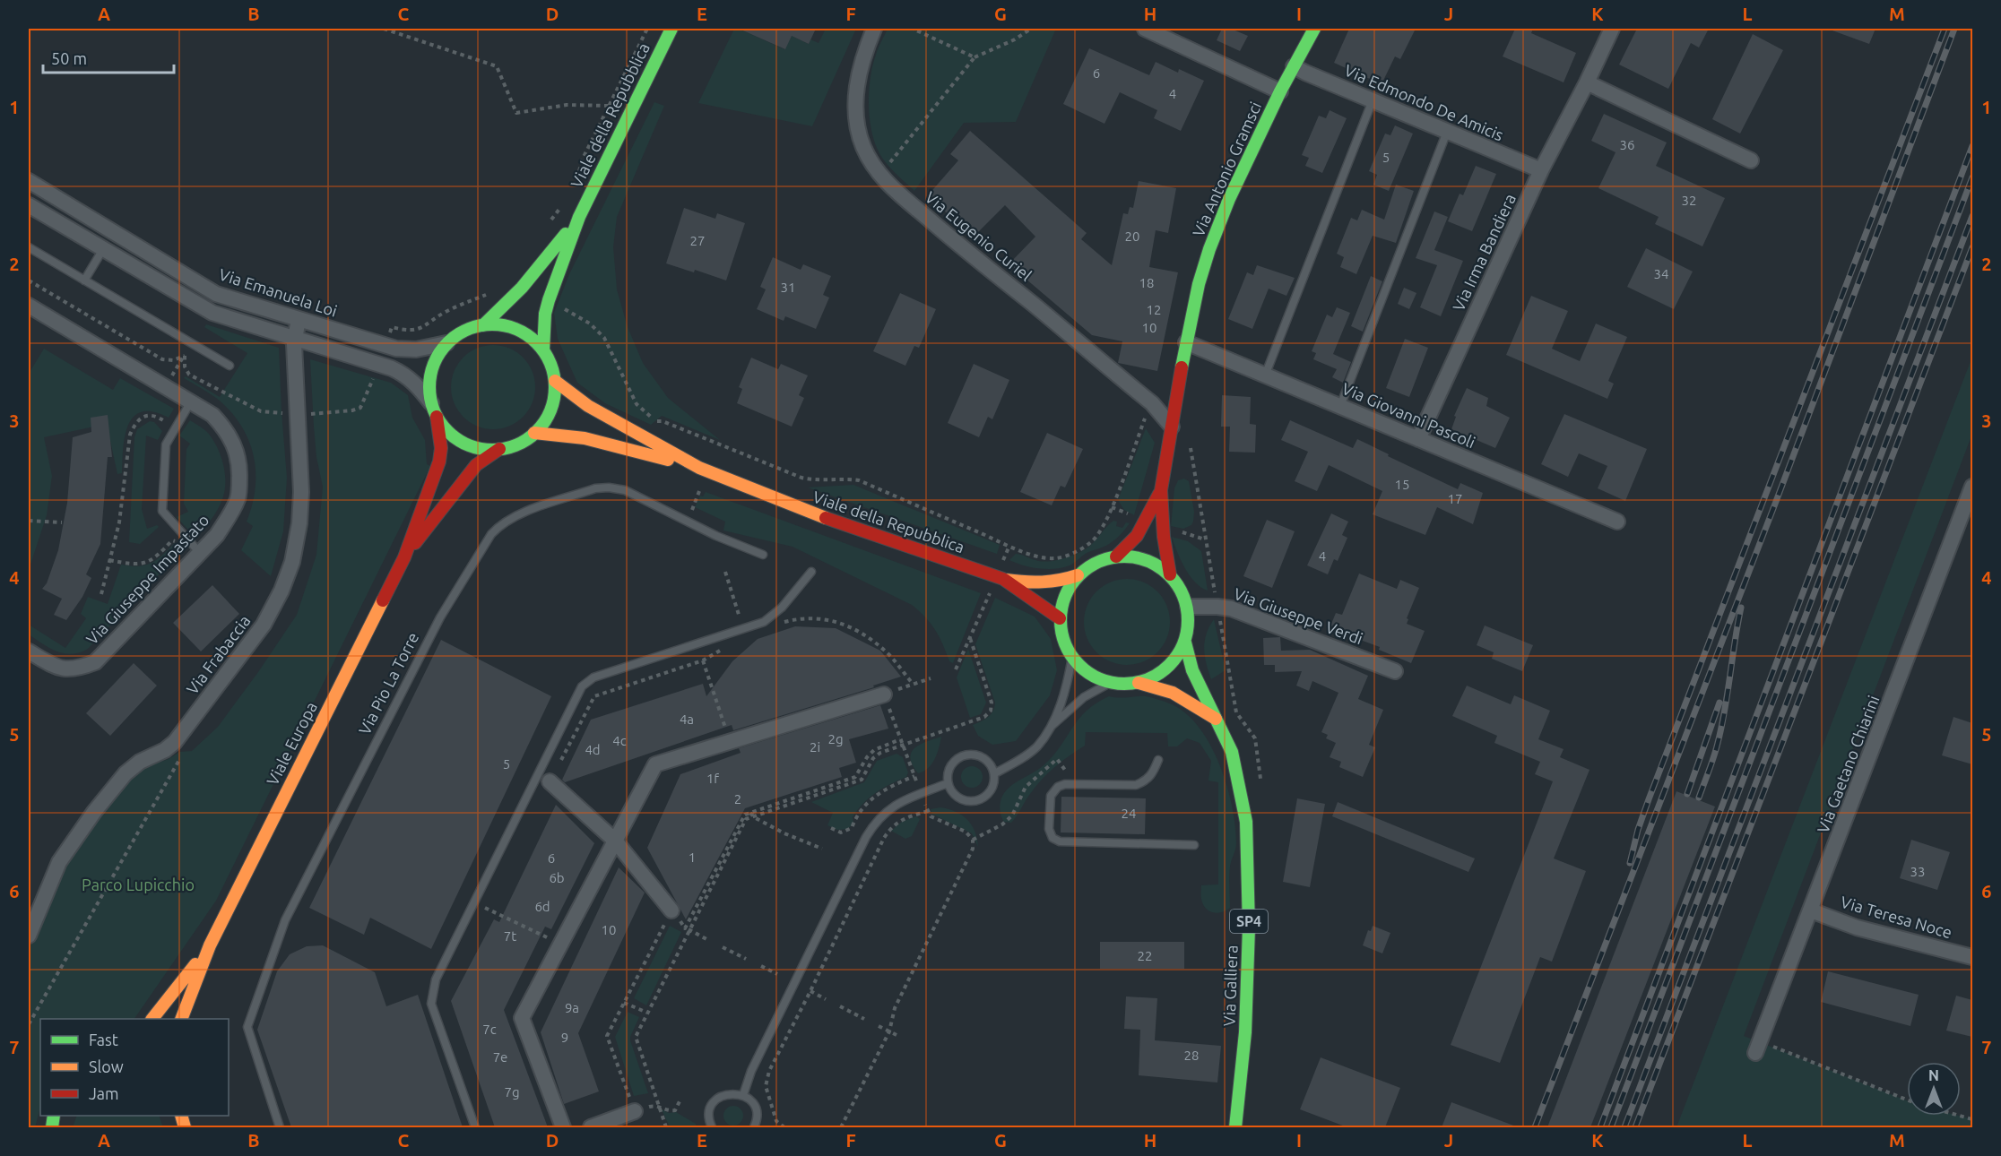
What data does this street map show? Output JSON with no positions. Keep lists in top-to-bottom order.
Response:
{
  "streets": {
    "street": [
      "Via Edmondo De Amicis",
      "Viale della Repubblica",
      "Via Antonio Gramsci",
      "Via Eugenio Curiel",
      "Via Irma Bandiera",
      "Via Emanuela Loi",
      "Via Giovanni Pascoli",
      "Via Giuseppe Impastato",
      "Via Giuseppe Verdi",
      "Via Frabaccia",
      "Viale Europa",
      "Via Gaetano Chiarini",
      "Via Teresa Noce",
      "SP4",
      "Via Galliera"
    ],
    "lane": ["Via Pio La Torre"]
  },
  "crossings": [
    ["Via Edmondo De Amicis", "Via Antonio Gramsci"],
    ["Via Edmondo De Amicis", "Via Irma Bandiera"],
    ["Viale della Repubblica", "Via Emanuela Loi"],
    ["Viale della Repubblica", "Viale Europa"],
    ["Via Antonio Gramsci", "Via Eugenio Curiel"],
    ["Via Antonio Gramsci", "Via Giovanni Pascoli"],
    ["Via Irma Bandiera", "Via Giovanni Pascoli"],
    ["Via Emanuela Loi", "Via Frabaccia"],
    ["Via Emanuela Loi", "Viale Europa"],
    ["Via Gaetano Chiarini", "Via Teresa Noce"]
  ],
  "parks": ["Parco Lupicchio"],
  "house_numbers": [
    "6",
    "4",
    "36",
    "5",
    "32",
    "20",
    "27",
    "34",
    "18",
    "31",
    "12",
    "10",
    "15",
    "17",
    "4",
    "4a",
    "2g",
    "4c",
    "2i",
    "4d",
    "5",
    "1f",
    "2",
    "24",
    "1",
    "6",
    "33",
    "6b",
    "6d",
    "10",
    "7t",
    "22",
    "9a",
    "7c",
    "9",
    "28",
    "7e",
    "7g"
  ],
  "legend": ["Fast", "Slow", "Jam"],
  "scale_bar": "50 m",
  "north": "top",
  "grid": {
    "columns": [
      "A",
      "B",
      "C",
      "D",
      "E",
      "F",
      "G",
      "H",
      "I",
      "J",
      "K",
      "L",
      "M"
    ],
    "rows": [
      "1",
      "2",
      "3",
      "4",
      "5",
      "6",
      "7"
    ]
  }
}
